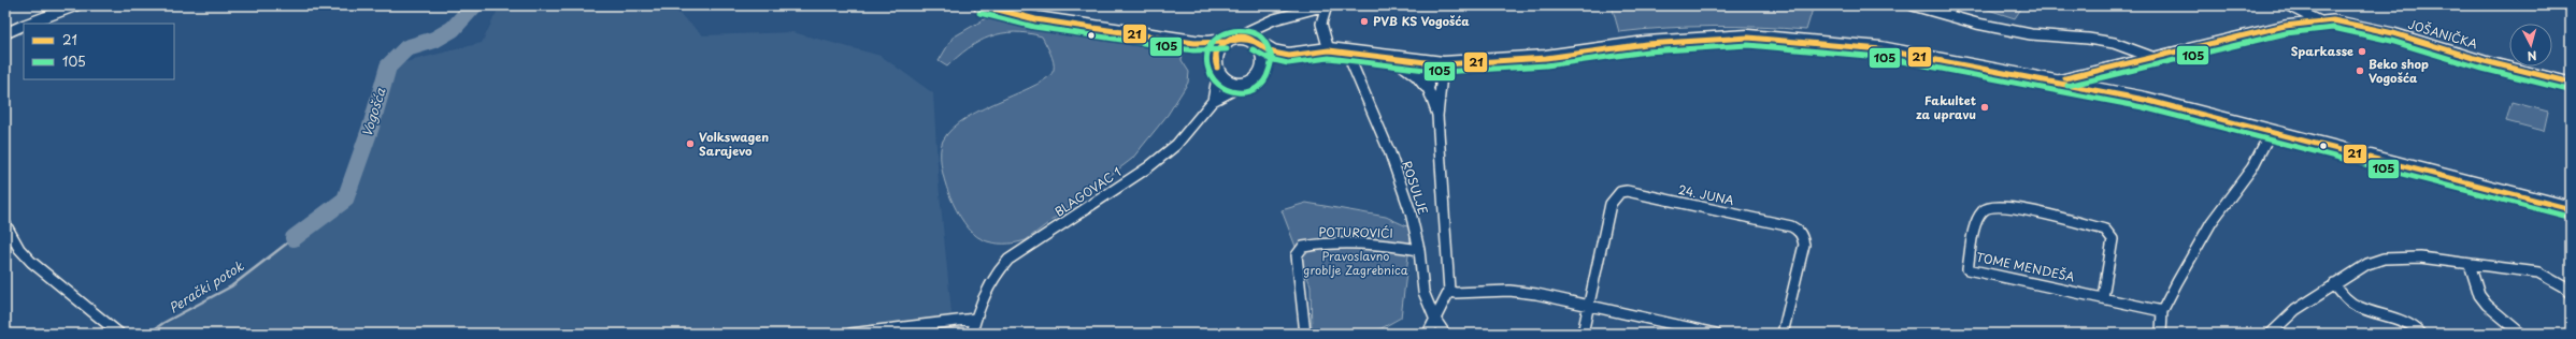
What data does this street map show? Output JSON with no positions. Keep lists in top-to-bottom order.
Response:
{
  "streets": {
    "street": [
      "JOŠANIČKA",
      "ROSULJE",
      "BLAGOVAC 1",
      "24. JUNA",
      "POTUROVIĆI",
      "TOME MENDEŠA"
    ]
  },
  "crossings": [
    ["ROSULJE", "POTUROVIĆI"]
  ],
  "water": ["Vogošća", "Perački potok"],
  "parks": ["Pravoslavno groblje Zagrebnica"],
  "places": [
    "PVB KS Vogošća",
    "Sparkasse",
    "Beko shop Vogošća",
    "Fakultet za upravu",
    "Volkswagen Sarajevo"
  ],
  "lines": ["transit line 21", "transit line 105"],
  "legend": ["21", "105"],
  "north": "bottom"
}
